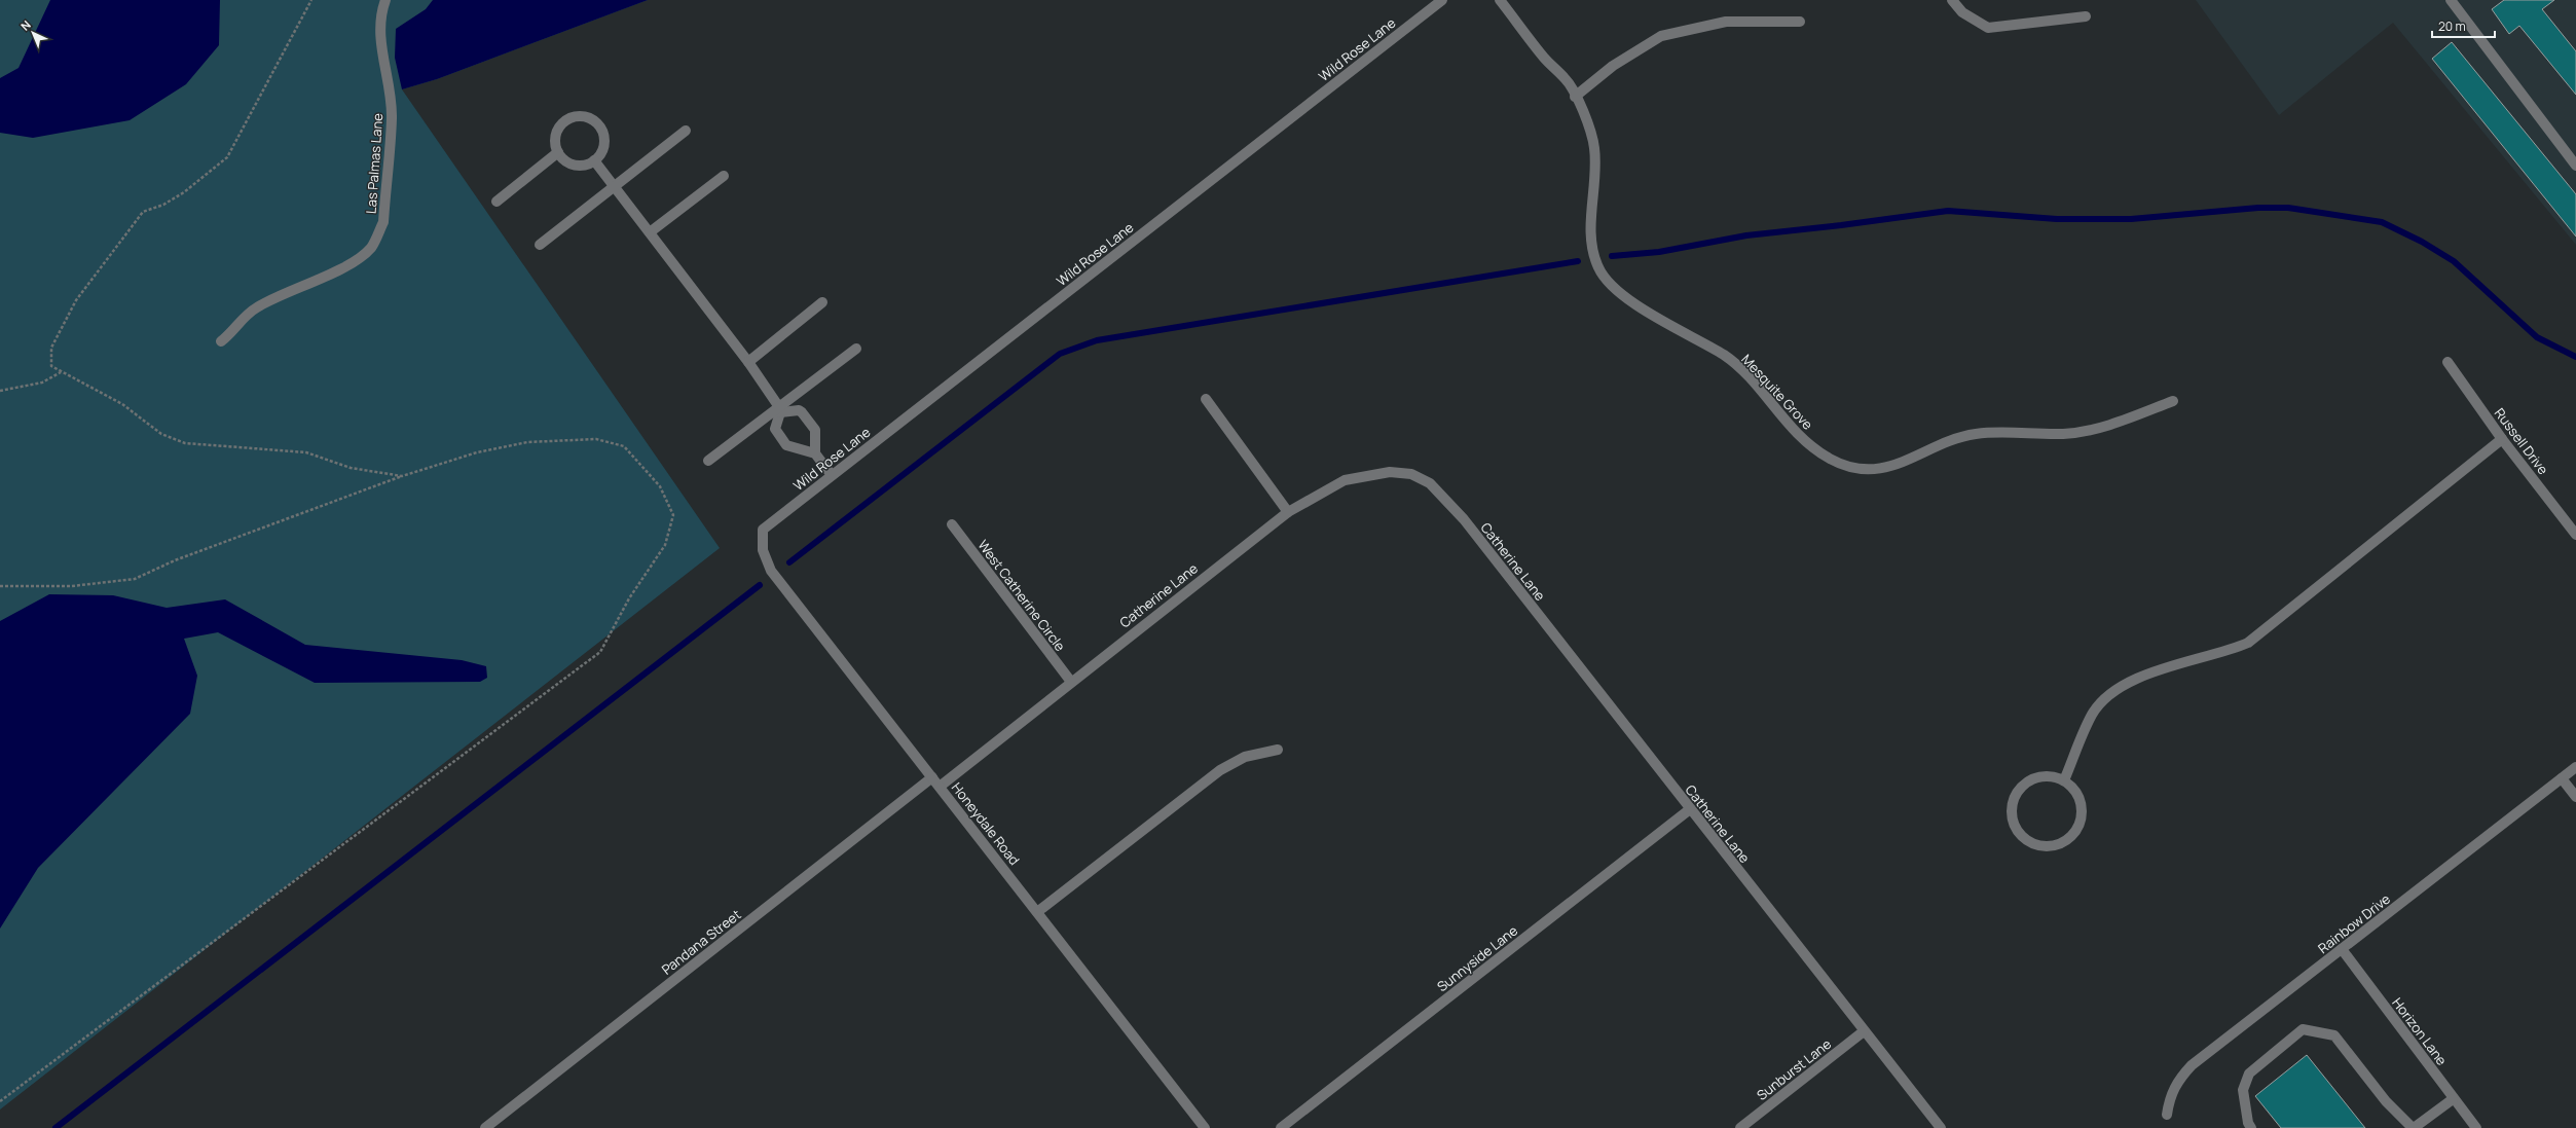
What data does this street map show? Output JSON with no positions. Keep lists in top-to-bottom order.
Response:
{
  "streets": {
    "street": [
      "Wild Rose Lane",
      "Las Palmas Lane",
      "Mesquite Grove",
      "Russell Drive",
      "Catherine Lane",
      "West Catherine Circle",
      "Honeydale Road",
      "Rainbow Drive",
      "Pandana Street",
      "Sunnyside Lane",
      "Horizon Lane",
      "Sunburst Lane"
    ]
  },
  "crossings": [
    ["Wild Rose Lane", "Honeydale Road"],
    ["Catherine Lane", "West Catherine Circle"],
    ["Catherine Lane", "Honeydale Road"],
    ["Catherine Lane", "Sunnyside Lane"],
    ["Catherine Lane", "Sunburst Lane"],
    ["Honeydale Road", "Pandana Street"],
    ["Rainbow Drive", "Horizon Lane"]
  ],
  "scale_bar": "20 m",
  "north": "top left"
}
